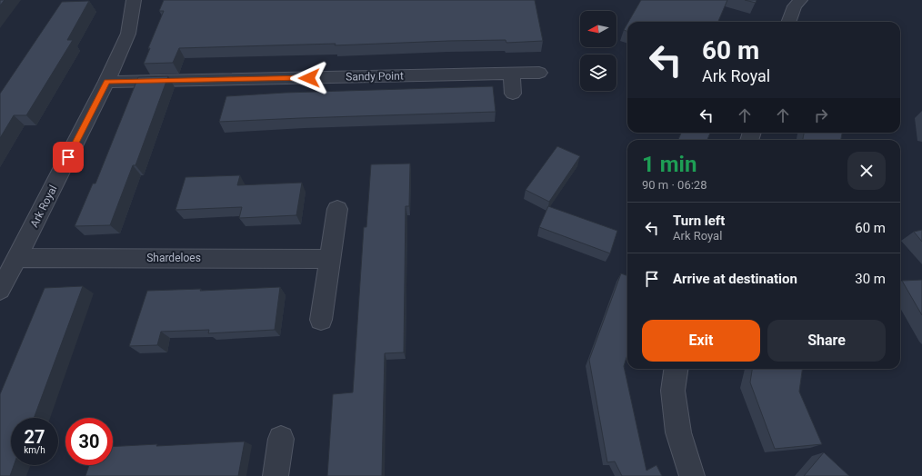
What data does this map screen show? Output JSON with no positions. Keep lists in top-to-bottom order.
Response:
{
  "streets": {
    "street": ["Sandy Point", "Ark Royal", "Shardeloes"]
  },
  "crossings": [
    ["Sandy Point", "Ark Royal"],
    ["Ark Royal", "Shardeloes"]
  ],
  "north": "left",
  "page": {
    "turn": ["60 m", "Ark Royal"],
    "heading": ["1 min", "90 m · 06:28"],
    "list": [
      {
        "name": "Turn left",
        "note": "Ark Royal",
        "value": "60 m"
      },
      {
        "name": "Arrive at destination",
        "value": "30 m"
      }
    ],
    "buttons": ["Exit", "Share"],
    "speed": "27 km/h",
    "limit": "30"
  }
}
